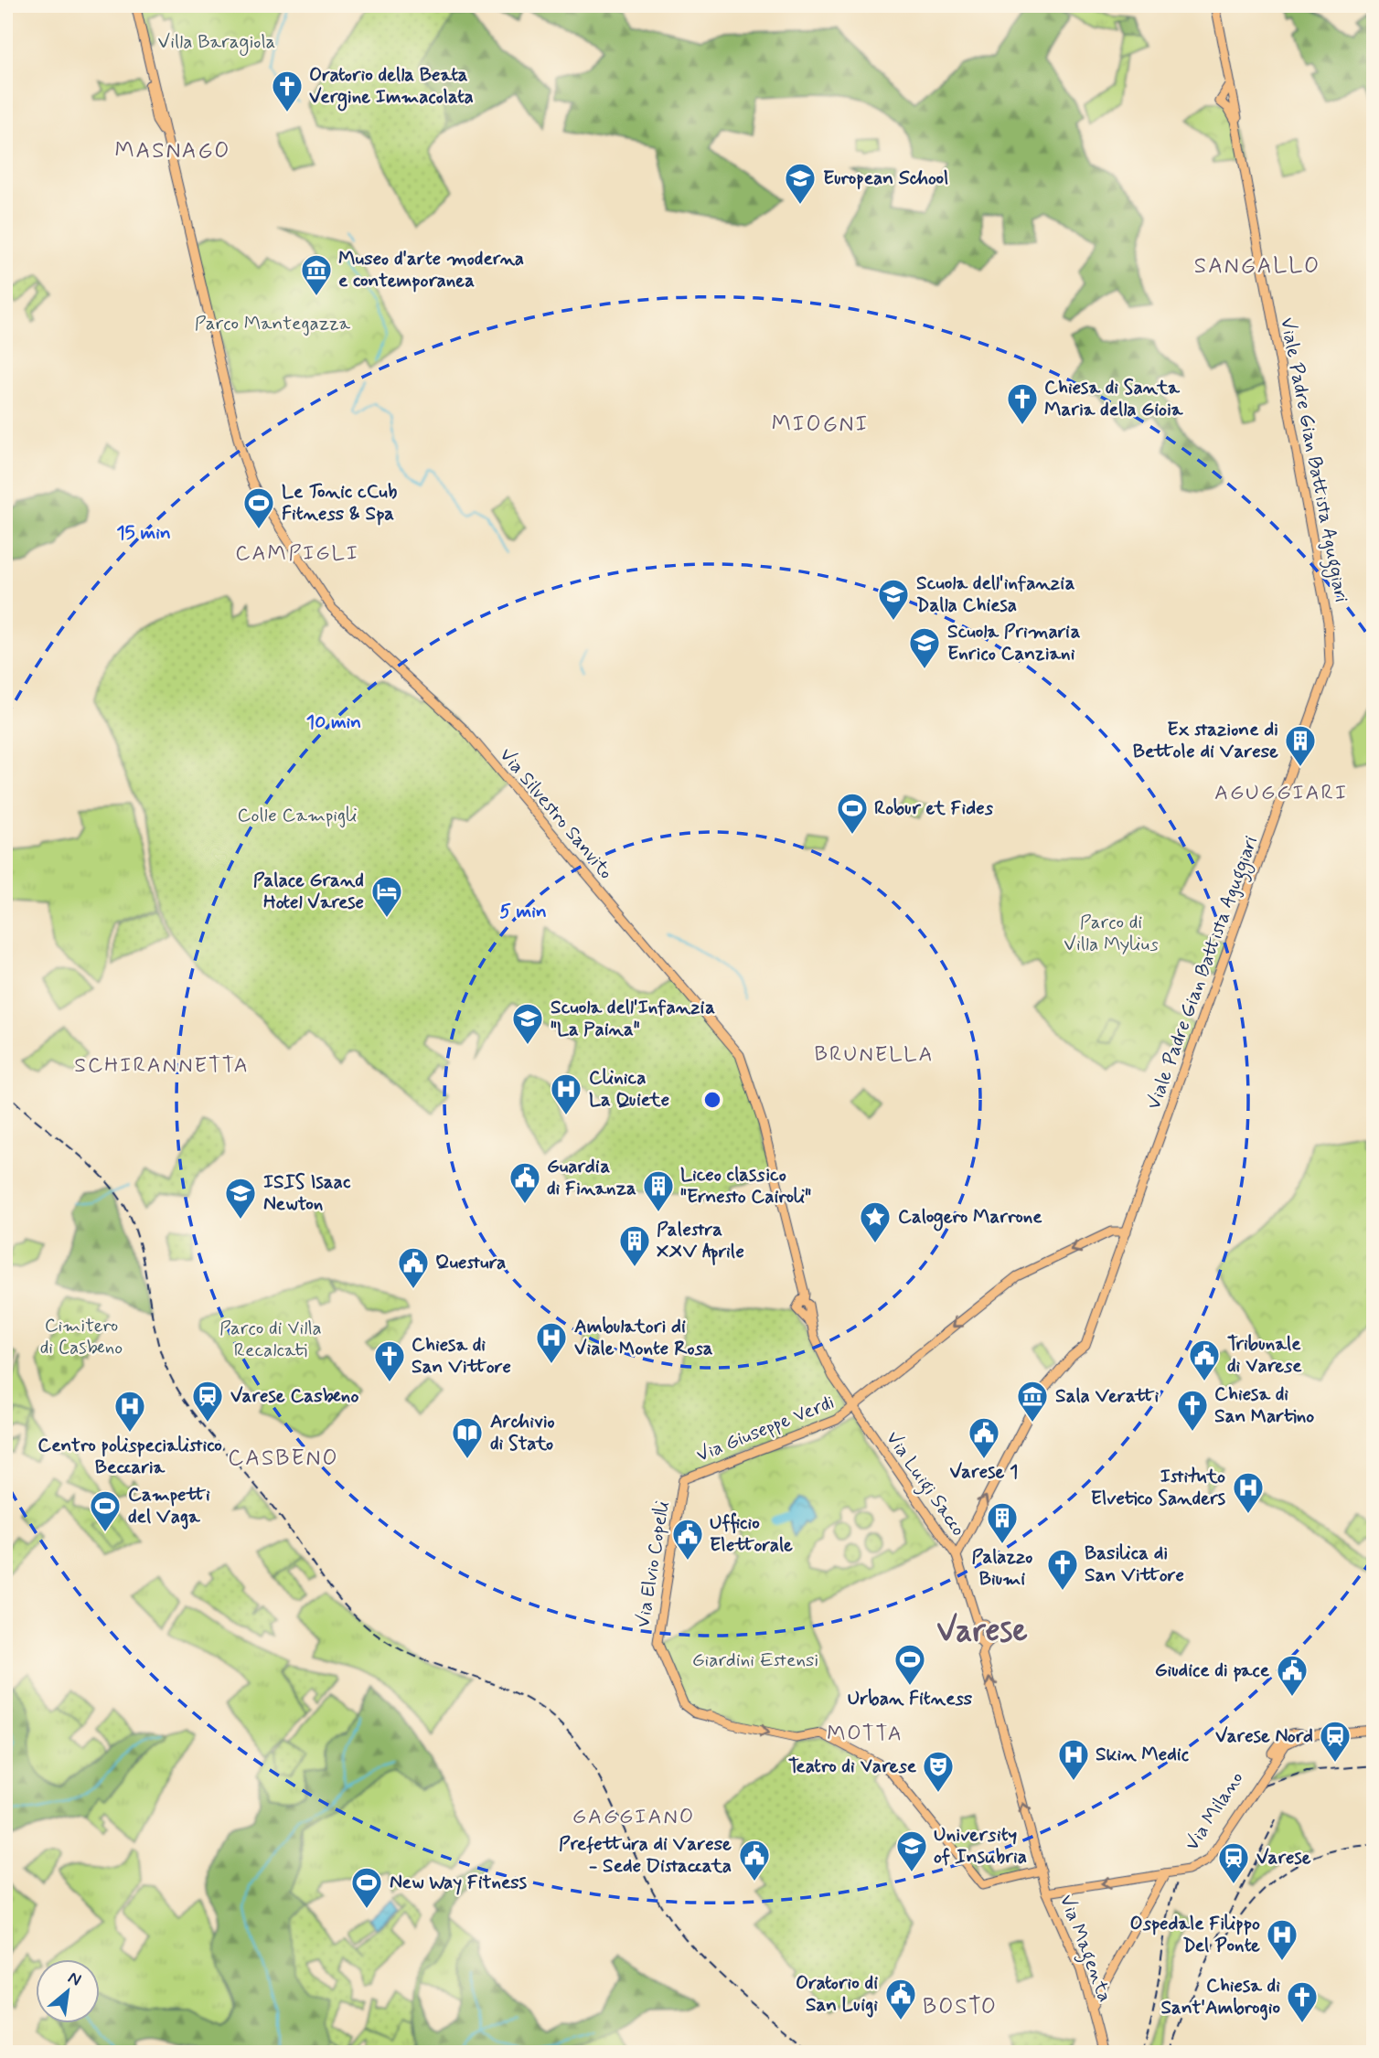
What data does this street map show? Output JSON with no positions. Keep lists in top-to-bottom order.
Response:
{
  "streets": {
    "main road": [
      "Viale Padre Gian Battista Aguggiari",
      "Via Silvestro Sanvito",
      "Via Giuseppe Verdi",
      "Via Luigi Sacco",
      "Via Elvio Copelli",
      "Via Milano",
      "Via Magenta"
    ]
  },
  "crossings": [
    ["Viale Padre Gian Battista Aguggiari", "Via Giuseppe Verdi"],
    ["Viale Padre Gian Battista Aguggiari", "Via Luigi Sacco"],
    ["Via Silvestro Sanvito", "Via Luigi Sacco"],
    ["Via Giuseppe Verdi", "Via Luigi Sacco"],
    ["Via Giuseppe Verdi", "Via Elvio Copelli"],
    ["Via Elvio Copelli", "Via Magenta"],
    ["Via Milano", "Via Magenta"]
  ],
  "one_way": ["Via Giuseppe Verdi", "Via Magenta"],
  "districts": [
    "MASNAGO",
    "SANGALLO",
    "MIOGNI",
    "CAMPIGLI",
    "AGUGGIARI",
    "BRUNELLA",
    "SCHIRANNETTA",
    "CASBENO",
    "Varese",
    "MOTTA",
    "GAGGIANO",
    "BOSTO"
  ],
  "parks": [
    "Villa Baragiola",
    "Parco Mantegazza",
    "Colle Campigli",
    "Parco di Villa Mylius",
    "Cimitero di Casbeno",
    "Parco di Villa Recalcati",
    "Giardini Estensi"
  ],
  "places": {
    "church": [
      "Oratorio della Beata Vergine Immacolata",
      "Chiesa di Santa Maria della Gioia",
      "Chiesa di San Vittore",
      "Chiesa di San Martino",
      "Basilica di San Vittore",
      "Chiesa di Sant'Ambrogio"
    ],
    "school or university": [
      "European School",
      "Scuola dell'infanzia Dalla Chiesa",
      "Scuola Primaria Enrico Canziani",
      "Scuola dell'Infanzia \"La Paina\"",
      "ISIS Isaac Newton",
      "University of Insubria"
    ],
    "museum": ["Museo d'arte moderna e contemporanea", "Sala Veratti"],
    "sports": [
      "Le Tonic cCub Fitness & Spa",
      "Robur et Fides",
      "Campetti del Vaga",
      "Urban Fitness",
      "New Way Fitness"
    ],
    "building": [
      "Ex stazione di Bettole di Varese",
      "Liceo classico \"Ernesto Cairoli\"",
      "Palestra XXV Aprile",
      "Palazzo Biumi"
    ],
    "hotel": ["Palace Grand Hotel Varese"],
    "hospital": [
      "Clinica La Quiete",
      "Ambulatori di Viale Monte Rosa",
      "Centro polispecialistico Beccaria",
      "Istituto Elvetico Sanders",
      "Skin Medic",
      "Ospedale Filippo Del Ponte"
    ],
    "public building": [
      "Guardia di Finanza",
      "Questura",
      "Tribunale di Varese",
      "Varese 1",
      "Ufficio Elettorale",
      "Giudice di pace",
      "Prefettura di Varese - Sede Distaccata",
      "Oratorio di San Luigi"
    ],
    "place": ["Calogero Marrone"],
    "station": ["Varese Casbeno", "Varese Nord", "Varese"],
    "library": ["Archivio di Stato"],
    "theatre": ["Teatro di Varese"]
  },
  "north": "top right",
  "rings": ["15 min", "10 min", "5 min"]
}
